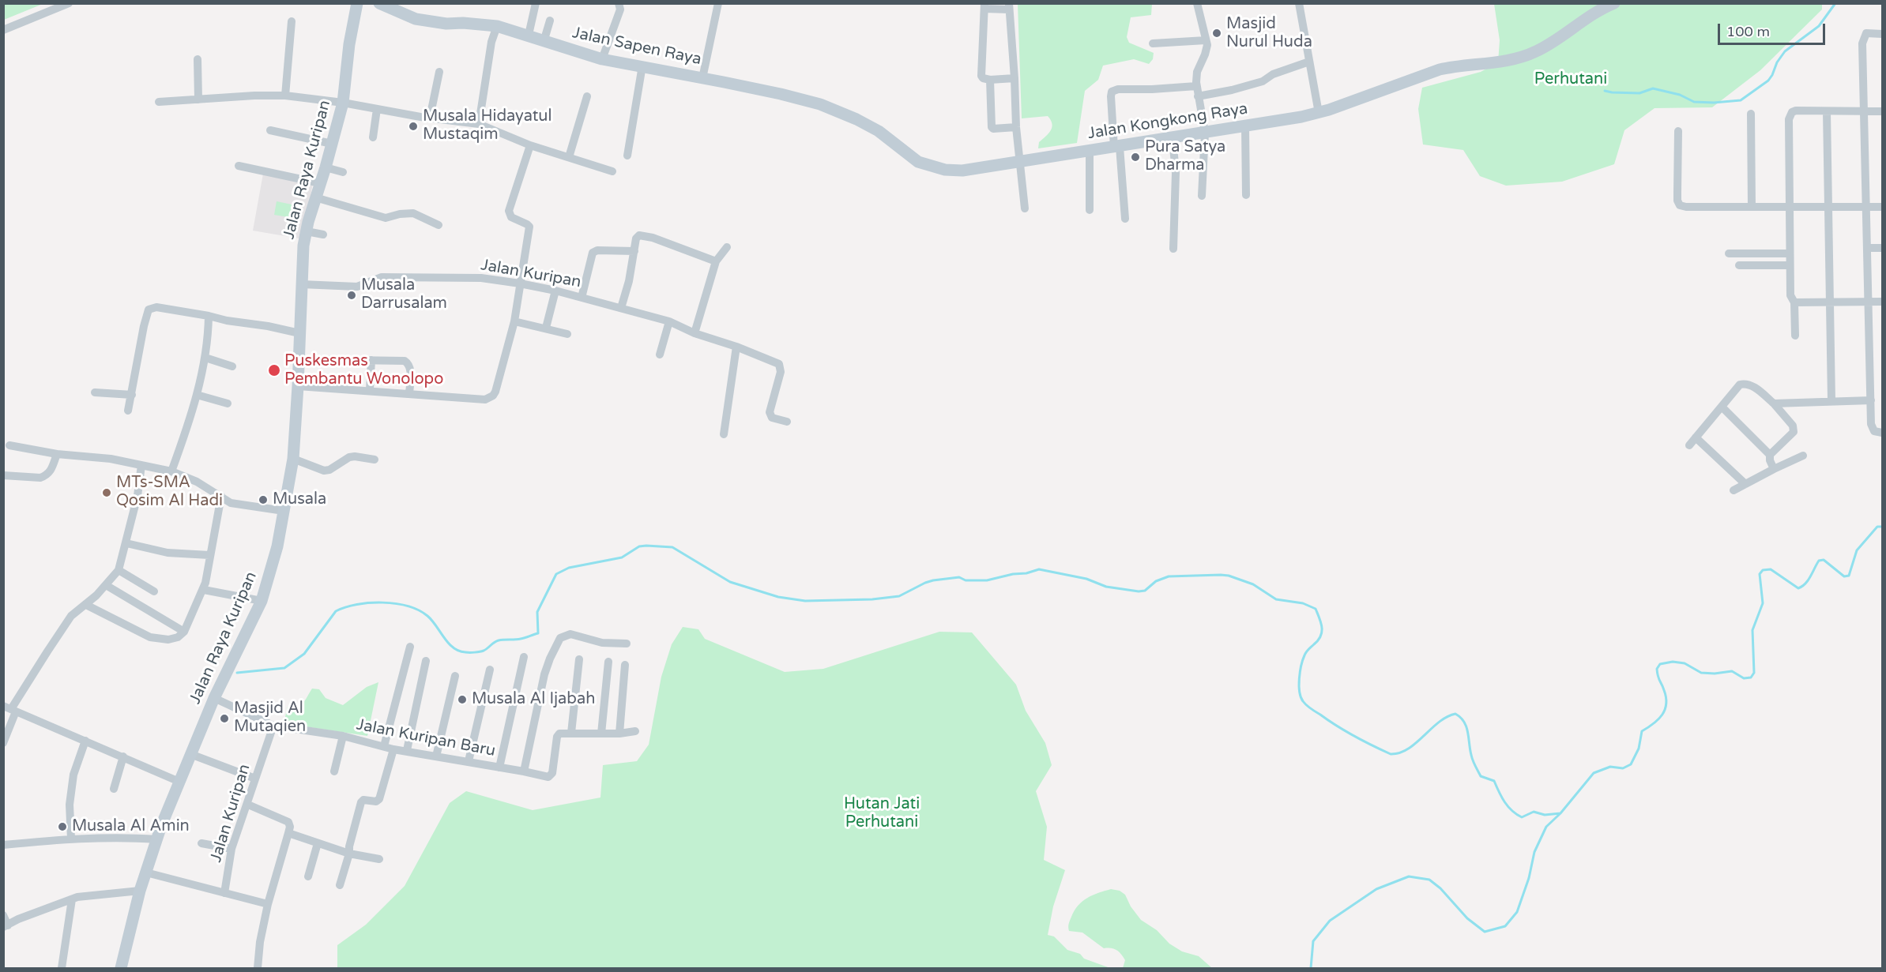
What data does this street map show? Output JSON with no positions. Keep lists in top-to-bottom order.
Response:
{
  "streets": {
    "street": [
      "Jalan Sapen Raya",
      "Jalan Kongkong Raya",
      "Jalan Raya Kuripan",
      "Jalan Kuripan",
      "Jalan Kuripan Baru"
    ]
  },
  "crossings": [
    ["Jalan Sapen Raya", "Jalan Kongkong Raya"],
    ["Jalan Raya Kuripan", "Jalan Kuripan"],
    ["Jalan Raya Kuripan", "Jalan Kuripan Baru"],
    ["Jalan Kuripan", "Jalan Kuripan Baru"]
  ],
  "parks": ["Perhutani", "Hutan Jati Perhutani"],
  "places": [
    "Masjid Nurul Huda",
    "Musala Hidayatul Mustaqim",
    "Pura Satya Dharma",
    "Musala Darrusalam",
    "Puskesmas Pembantu Wonolopo",
    "MTs-SMA Qosim Al Hadi",
    "Musala",
    "Musala Al Ijabah",
    "Masjid Al Mutaqien",
    "Musala Al Amin"
  ],
  "scale_bar": "100 m"
}
